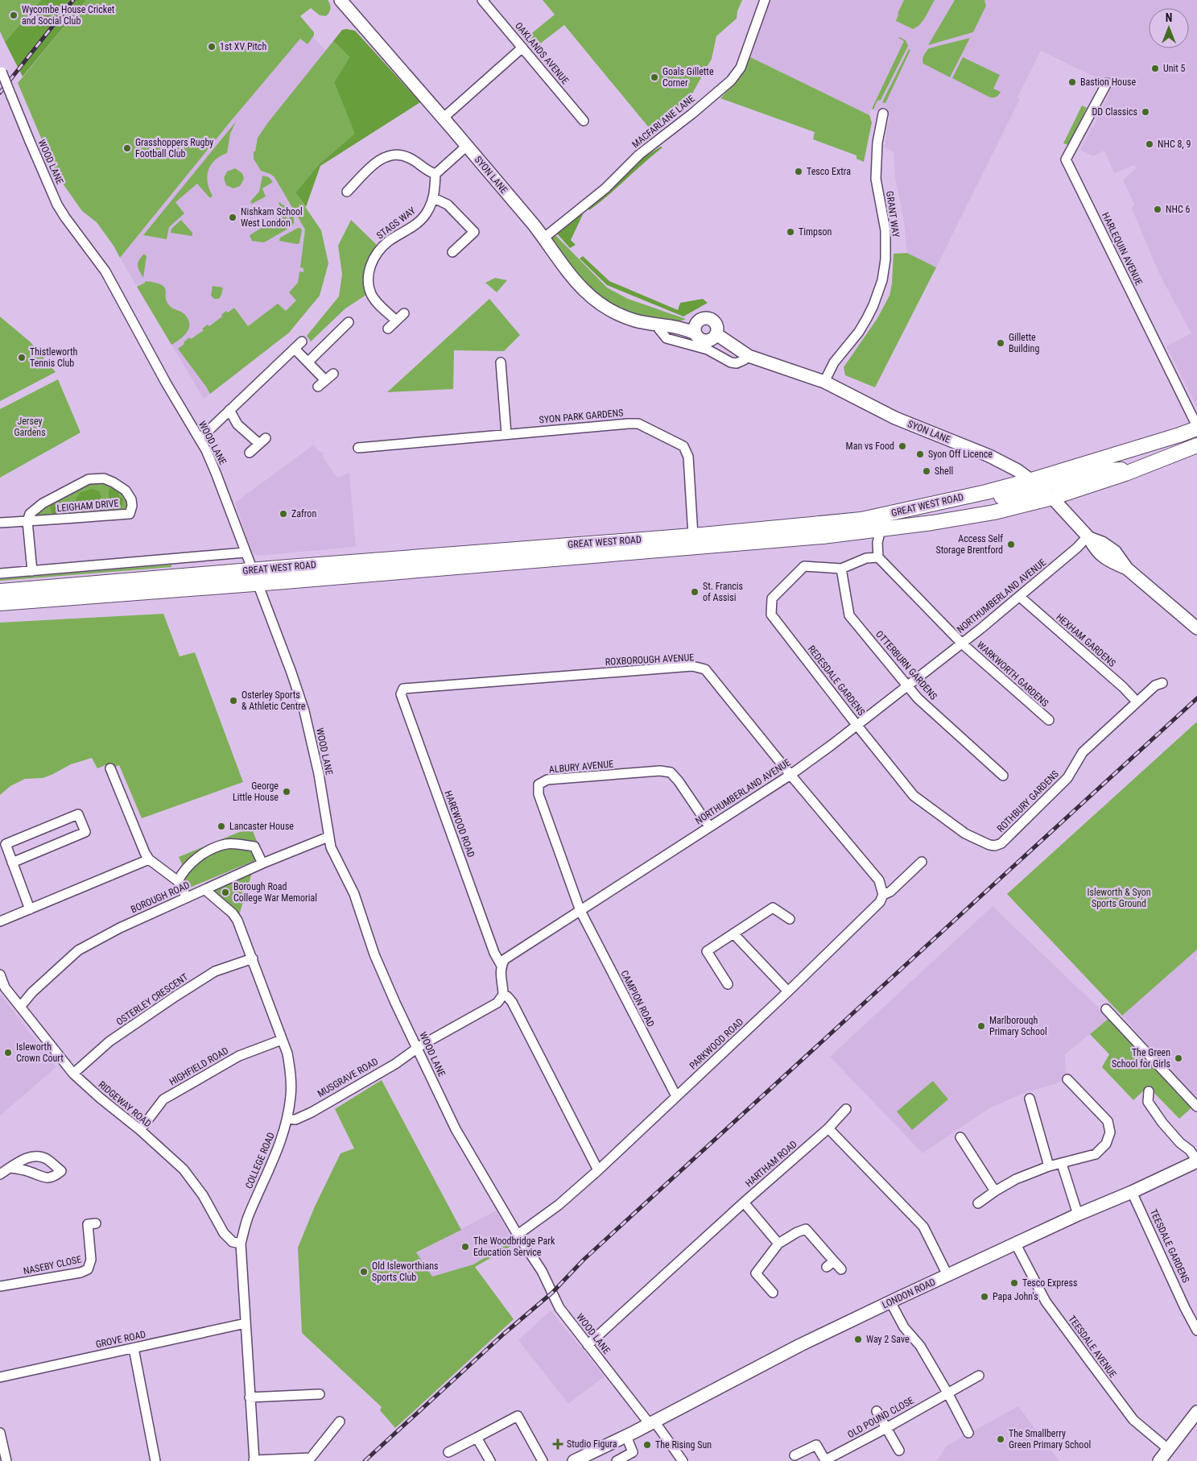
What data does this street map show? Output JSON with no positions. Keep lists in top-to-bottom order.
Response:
{
  "streets": {
    "highway": ["GREAT WEST ROAD"],
    "main road": ["SYON LANE", "LONDON ROAD"],
    "street": [
      "OAKLANDS AVENUE",
      "MACFARLANE LANE",
      "WOOD LANE",
      "GRANT WAY",
      "STAGS WAY",
      "HARLEQUIN AVENUE",
      "SYON PARK GARDENS",
      "LEIGHAM DRIVE",
      "NORTHUMBERLAND AVENUE",
      "HEXHAM GARDENS",
      "ROXBOROUGH AVENUE",
      "OTTERBURN GARDENS",
      "WARKWORTH GARDENS",
      "REDESDALE GARDENS",
      "ALBURY AVENUE",
      "ROTHBURY GARDENS",
      "HAREWOOD ROAD",
      "BOROUGH ROAD",
      "CAMPION ROAD",
      "OSTERLEY CRESCENT",
      "PARKWOOD ROAD",
      "HIGHFIELD ROAD",
      "MUSGRAVE ROAD",
      "RIDGEWAY ROAD",
      "COLLEGE ROAD",
      "HARTHAM ROAD",
      "TEESDALE GARDENS",
      "NASEBY CLOSE",
      "GROVE ROAD",
      "TEESDALE AVENUE",
      "OLD POUND CLOSE"
    ]
  },
  "crossings": [
    ["MACFARLANE LANE", "SYON LANE"],
    ["WOOD LANE", "GREAT WEST ROAD"],
    ["WOOD LANE", "BOROUGH ROAD"],
    ["WOOD LANE", "PARKWOOD ROAD"],
    ["WOOD LANE", "MUSGRAVE ROAD"],
    ["WOOD LANE", "HARTHAM ROAD"],
    ["WOOD LANE", "LONDON ROAD"],
    ["SYON LANE", "GRANT WAY"],
    ["SYON LANE", "GREAT WEST ROAD"],
    ["SYON LANE", "NORTHUMBERLAND AVENUE"],
    ["HARLEQUIN AVENUE", "GREAT WEST ROAD"],
    ["SYON PARK GARDENS", "GREAT WEST ROAD"],
    ["NORTHUMBERLAND AVENUE", "HEXHAM GARDENS"],
    ["NORTHUMBERLAND AVENUE", "ROXBOROUGH AVENUE"],
    ["NORTHUMBERLAND AVENUE", "OTTERBURN GARDENS"],
    ["NORTHUMBERLAND AVENUE", "WARKWORTH GARDENS"],
    ["NORTHUMBERLAND AVENUE", "REDESDALE GARDENS"],
    ["NORTHUMBERLAND AVENUE", "ALBURY AVENUE"],
    ["NORTHUMBERLAND AVENUE", "HAREWOOD ROAD"],
    ["NORTHUMBERLAND AVENUE", "CAMPION ROAD"],
    ["HEXHAM GARDENS", "ROTHBURY GARDENS"],
    ["ROXBOROUGH AVENUE", "HAREWOOD ROAD"],
    ["ROXBOROUGH AVENUE", "PARKWOOD ROAD"],
    ["OTTERBURN GARDENS", "REDESDALE GARDENS"],
    ["WARKWORTH GARDENS", "REDESDALE GARDENS"],
    ["REDESDALE GARDENS", "ROTHBURY GARDENS"],
    ["ALBURY AVENUE", "CAMPION ROAD"],
    ["BOROUGH ROAD", "RIDGEWAY ROAD"],
    ["BOROUGH ROAD", "COLLEGE ROAD"],
    ["CAMPION ROAD", "PARKWOOD ROAD"],
    ["OSTERLEY CRESCENT", "RIDGEWAY ROAD"],
    ["OSTERLEY CRESCENT", "COLLEGE ROAD"],
    ["HIGHFIELD ROAD", "RIDGEWAY ROAD"],
    ["HIGHFIELD ROAD", "COLLEGE ROAD"],
    ["MUSGRAVE ROAD", "COLLEGE ROAD"],
    ["RIDGEWAY ROAD", "COLLEGE ROAD"],
    ["COLLEGE ROAD", "GROVE ROAD"],
    ["TEESDALE GARDENS", "LONDON ROAD"],
    ["LONDON ROAD", "TEESDALE AVENUE"]
  ],
  "parks": ["Jersey Gardens", "Isleworth & Syon Sports Ground"],
  "places": {
    "other": [
      "Wycombe House Cricket and Social Club",
      "1st XV Pitch",
      "Unit 5",
      "Goals Gillette Corner",
      "Bastion House",
      "DD Classics",
      "NHC 8, 9",
      "Grasshoppers Rugby Football Club",
      "Tesco Extra",
      "NHC 6",
      "Nishkam School West London",
      "Timpson",
      "Gillette Building",
      "Thistleworth Tennis Club",
      "Man vs Food",
      "Syon Off Licence",
      "Shell",
      "Zafron",
      "Access Self Storage Brentford",
      "St. Francis of Assisi",
      "Osterley Sports & Athletic Centre",
      "George Little House",
      "Lancaster House",
      "Borough Road College War Memorial",
      "Marlborough Primary School",
      "Isleworth Crown Court",
      "The Green School for Girls",
      "The Woodbridge Park Education Service",
      "Old Isleworthians Sports Club",
      "Tesco Express",
      "Papa John's",
      "Way 2 Save",
      "The Smallberry Green Primary School",
      "The Rising Sun"
    ],
    "health": ["Studio Figura"]
  },
  "north": "top"
}
